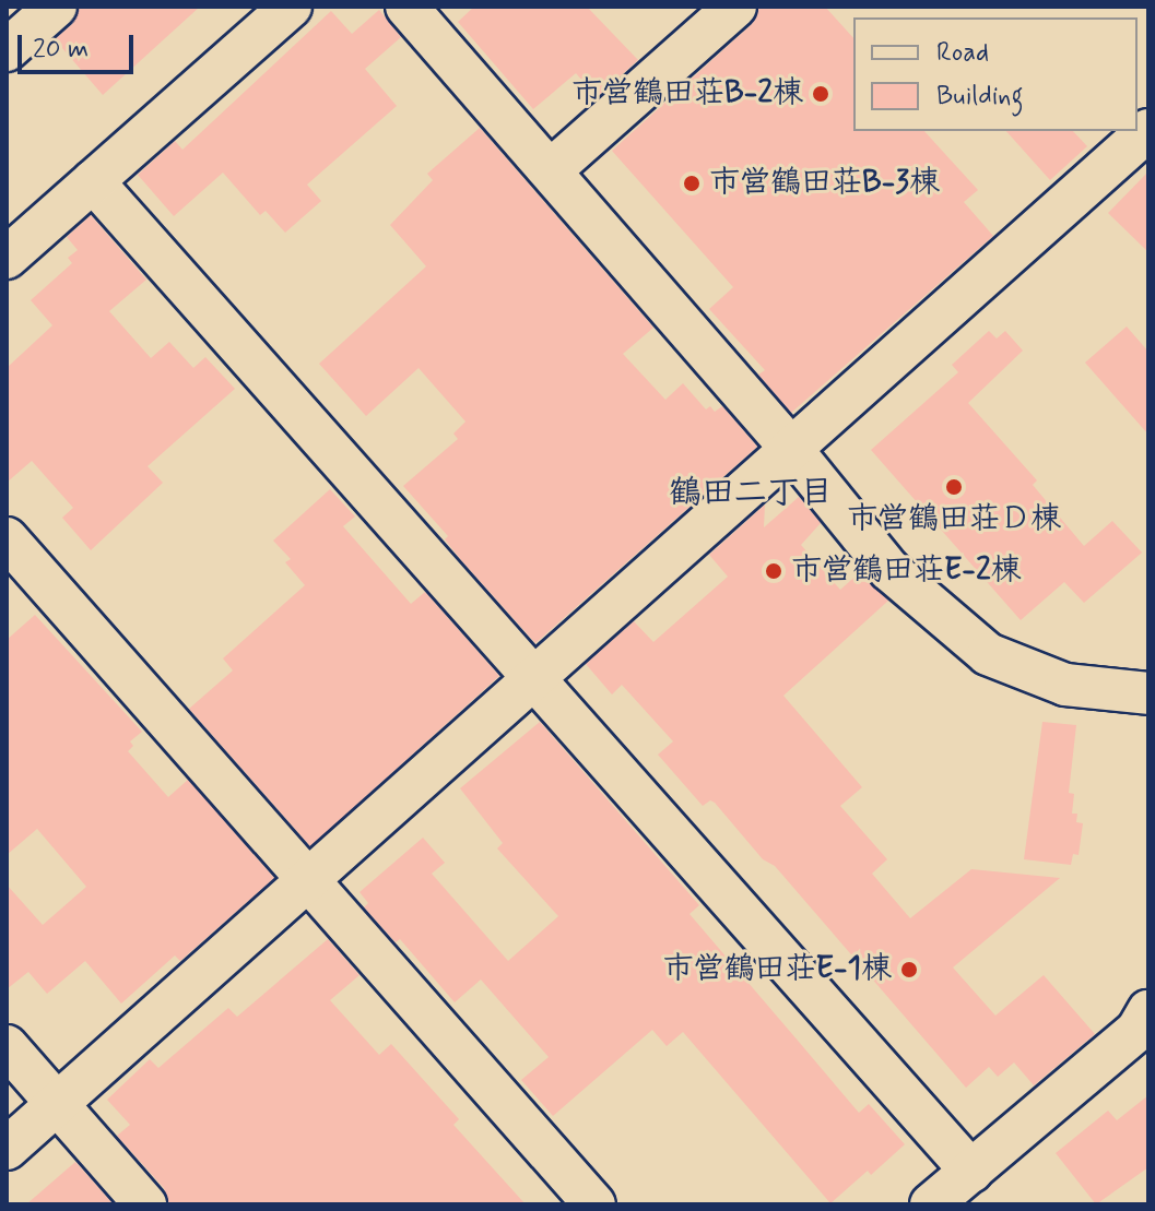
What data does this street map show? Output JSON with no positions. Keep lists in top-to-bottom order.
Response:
{
  "districts": ["鶴田二丁目"],
  "places": [
    "市営鶴田荘B-2棟",
    "市営鶴田荘B-3棟",
    "市営鶴田荘Ｄ棟",
    "市営鶴田荘E-2棟",
    "市営鶴田荘E-1棟"
  ],
  "legend": ["Road", "Building"],
  "scale_bar": "20 m"
}
